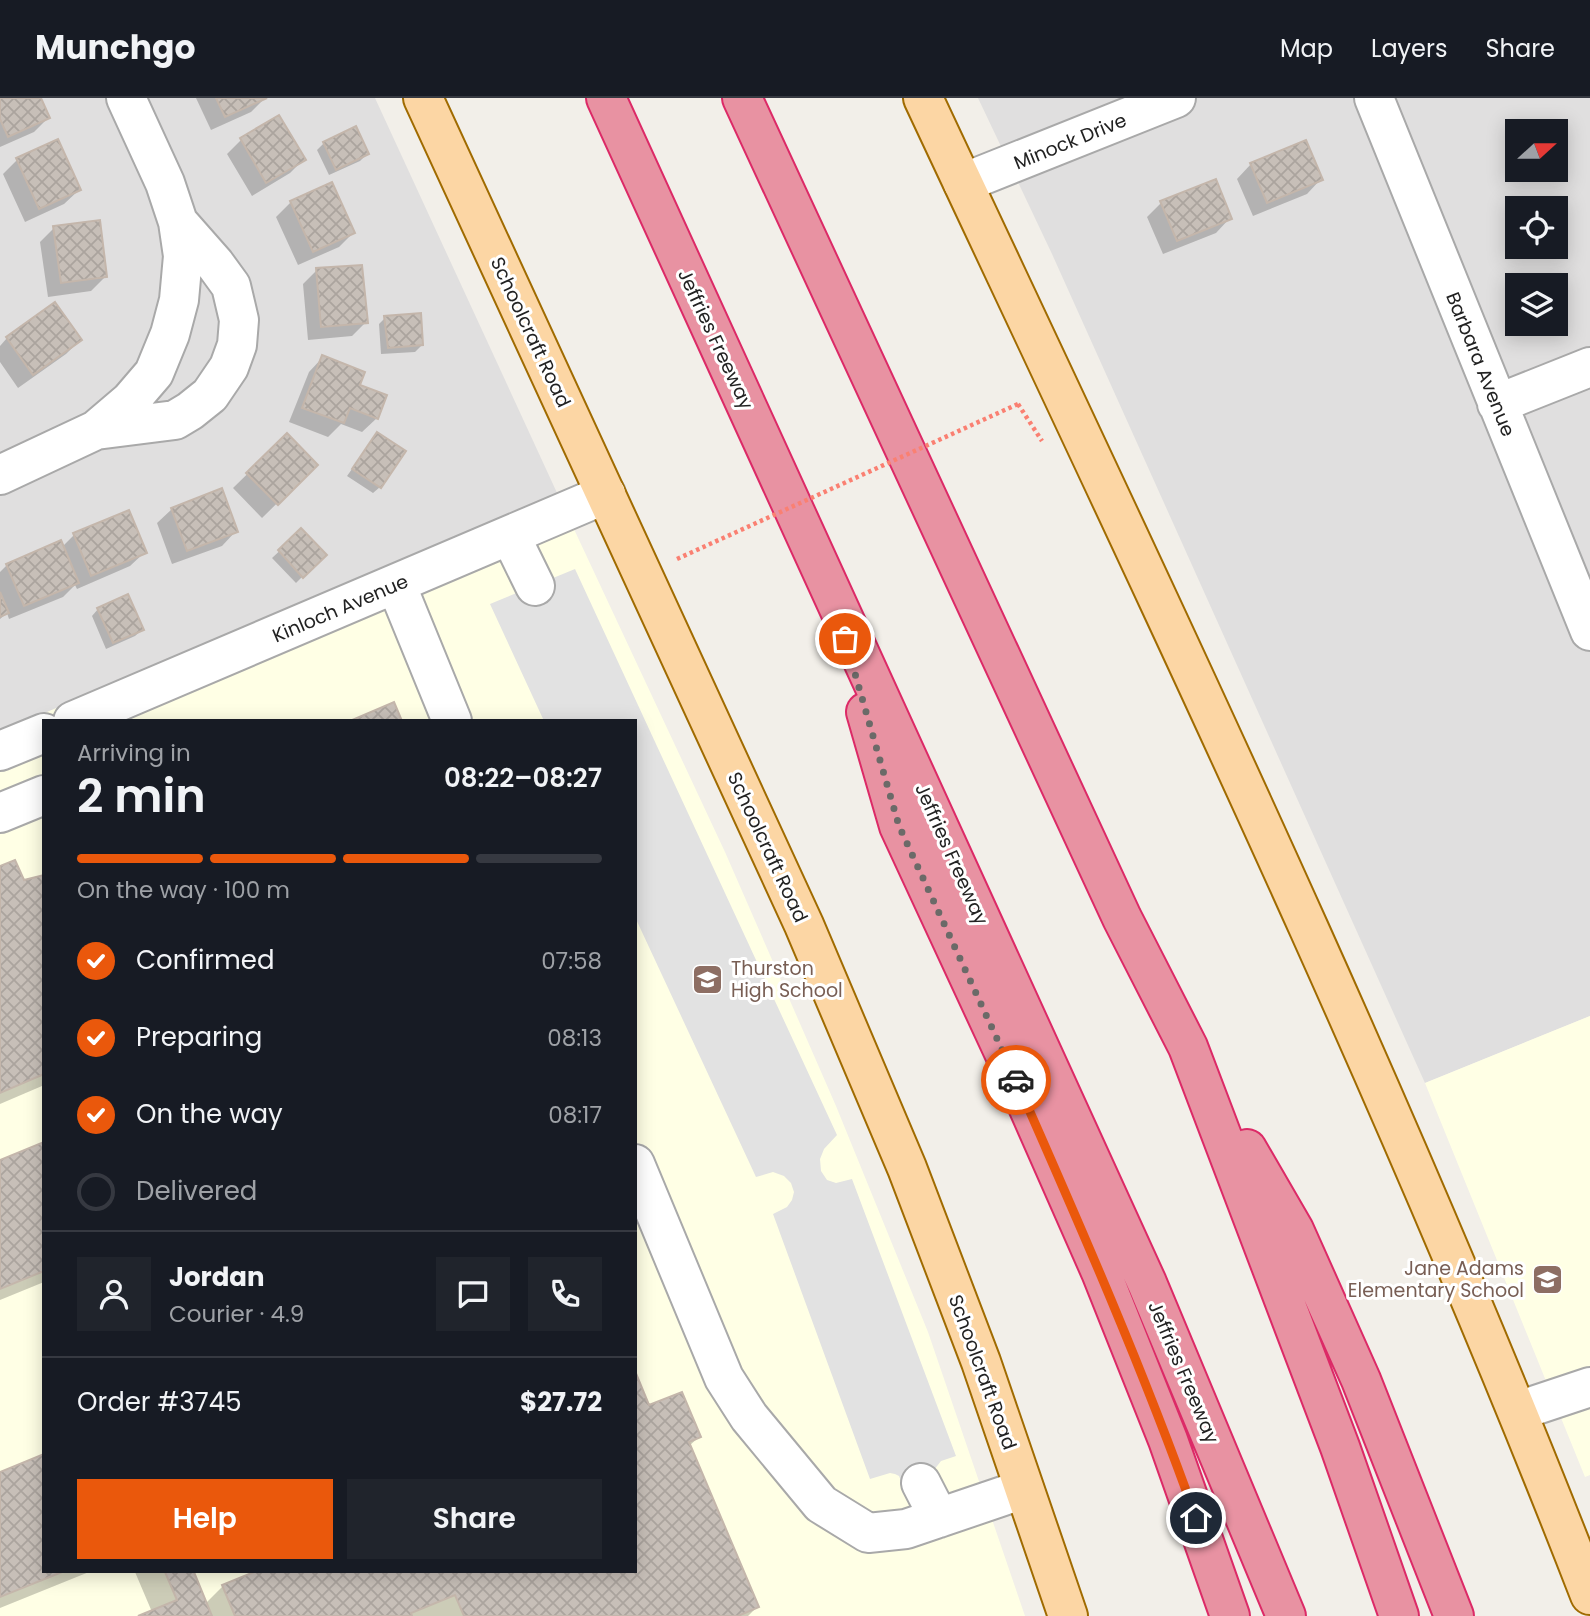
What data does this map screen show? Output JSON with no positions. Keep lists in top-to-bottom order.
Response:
{
  "streets": {
    "highway": ["Jeffries Freeway"],
    "main road": ["Schoolcraft Road"],
    "street": ["Minock Drive", "Barbara Avenue", "Kinloch Avenue"]
  },
  "crossings": [
    ["Schoolcraft Road", "Kinloch Avenue"]
  ],
  "places": {
    "school or university": ["Thurston High School", "Jane Adams Elementary School"]
  },
  "north": "right",
  "page": {
    "header": "Munchgo",
    "nav": ["Map", "Layers", "Share"],
    "heading": ["2 min", "Arriving in", "08:22–08:27"],
    "panel": [
      "Jordan",
      "Courier · 4.9",
      "Order #3745",
      "$27.72"
    ],
    "bar": "On the way · 100 m",
    "list": [
      ["Confirmed", "07:58"],
      ["Preparing", "08:13"],
      ["On the way", "08:17"],
      "Delivered"
    ],
    "buttons": ["Help", "Share"]
  }
}
